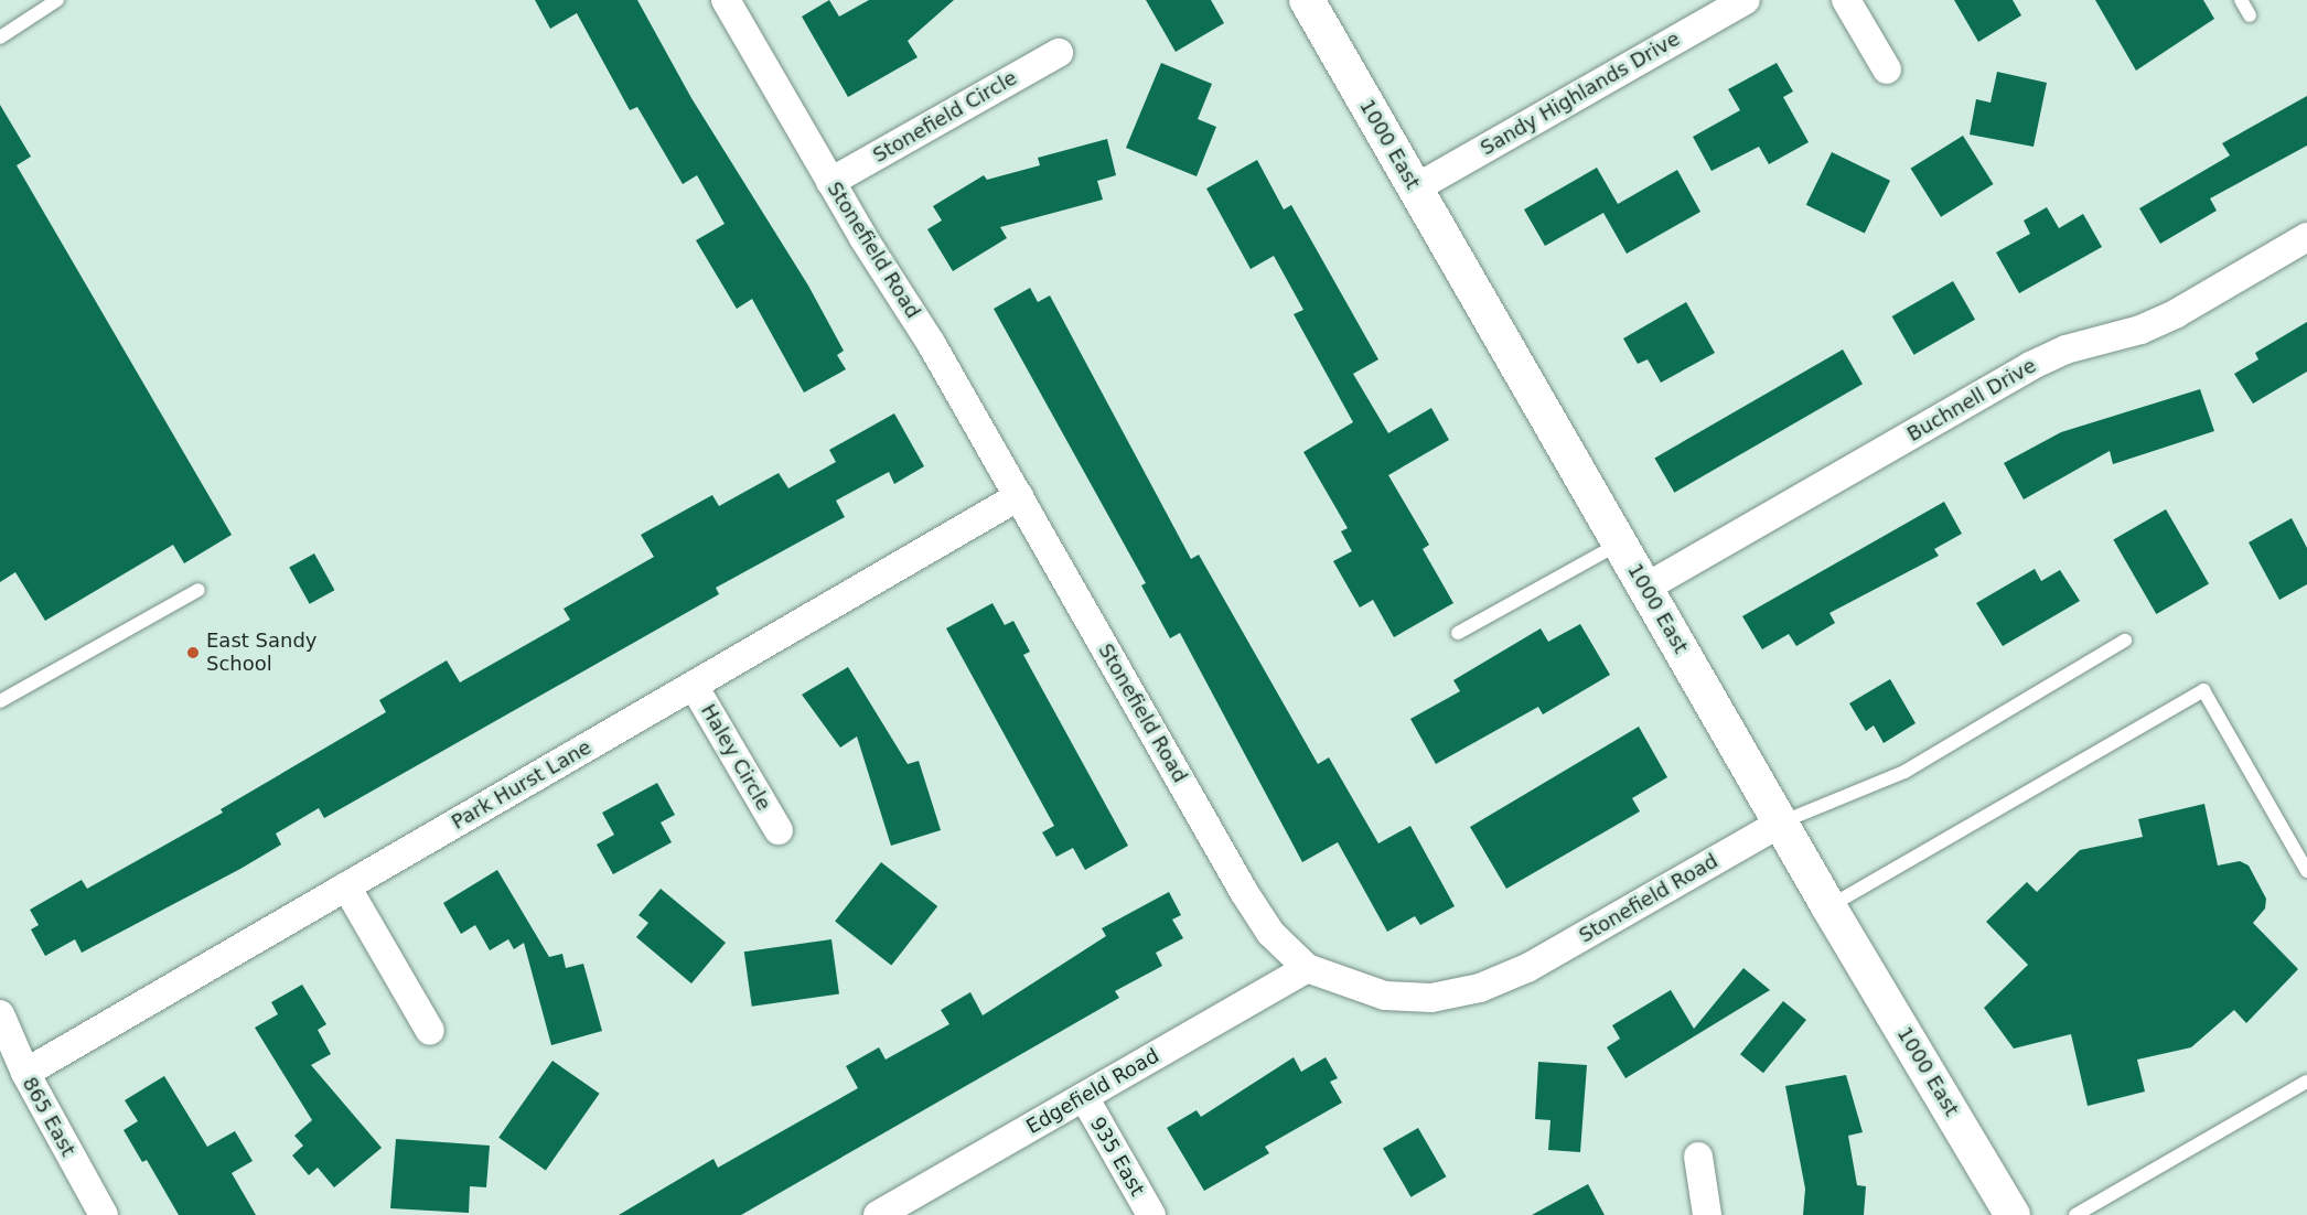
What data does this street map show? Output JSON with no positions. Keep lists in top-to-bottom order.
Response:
{
  "streets": {
    "street": [
      "Sandy Highlands Drive",
      "Stonefield Circle",
      "1000 East",
      "Stonefield Road",
      "Buchnell Drive",
      "Haley Circle",
      "Park Hurst Lane",
      "Edgefield Road",
      "865 East",
      "935 East"
    ]
  },
  "crossings": [
    ["Sandy Highlands Drive", "1000 East"],
    ["Stonefield Circle", "Stonefield Road"],
    ["1000 East", "Stonefield Road"],
    ["1000 East", "Buchnell Drive"],
    ["Stonefield Road", "Park Hurst Lane"],
    ["Stonefield Road", "Edgefield Road"],
    ["Haley Circle", "Park Hurst Lane"],
    ["Park Hurst Lane", "865 East"],
    ["Edgefield Road", "935 East"]
  ],
  "places": ["East Sandy School"]
}
